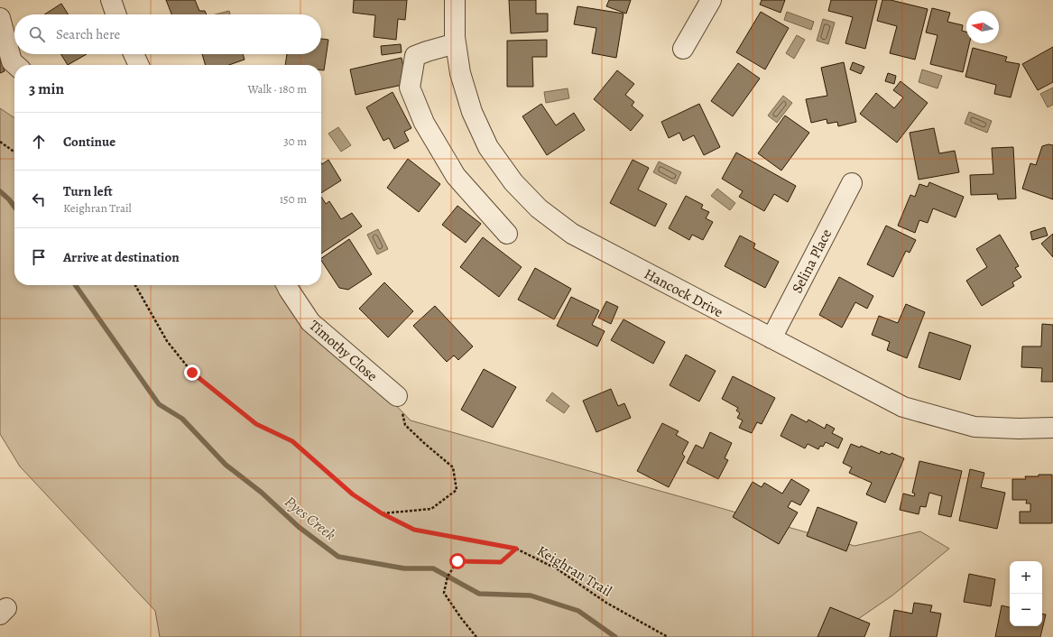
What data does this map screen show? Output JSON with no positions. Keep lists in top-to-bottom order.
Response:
{
  "streets": {
    "street": ["Selina Place", "Hancock Drive", "Timothy Close"],
    "path": ["Keighran Trail"]
  },
  "crossings": [
    ["Selina Place", "Hancock Drive"]
  ],
  "water": ["Pyes Creek"],
  "north": "left",
  "page": {
    "search": "Search here",
    "heading": ["3 min", "Walk · 180 m"],
    "list": [
      ["Continue", "30 m"],
      ["Turn left", "Keighran Trail", "150 m"],
      "Arrive at destination"
    ],
    "map_buttons": ["+", "−"]
  }
}
